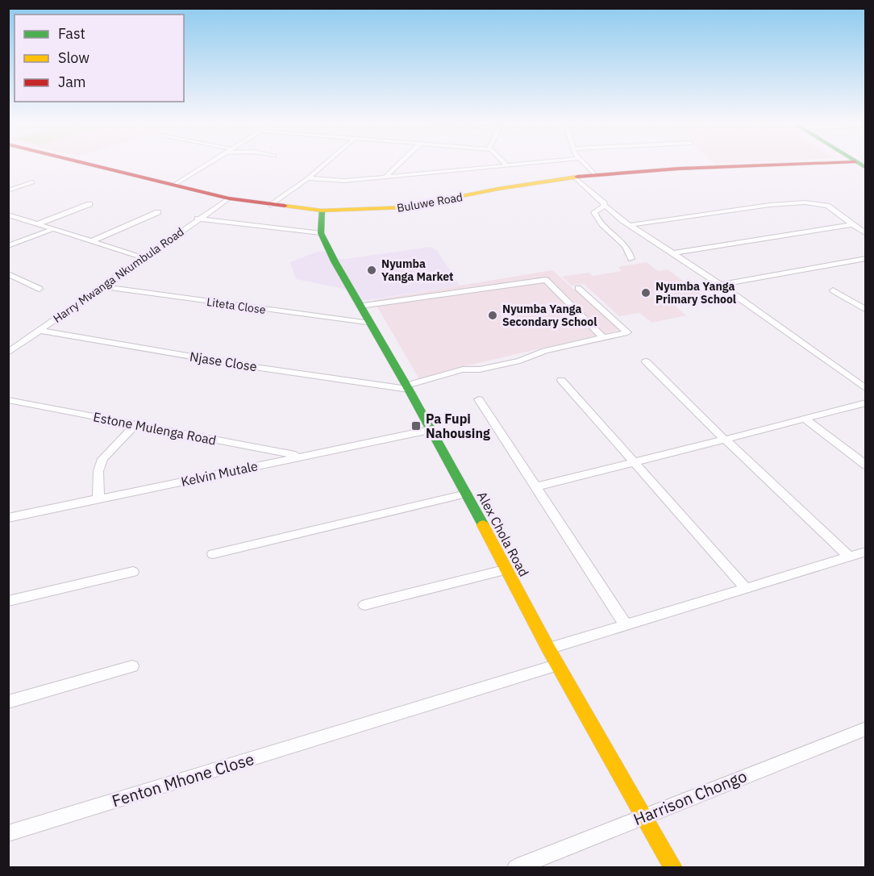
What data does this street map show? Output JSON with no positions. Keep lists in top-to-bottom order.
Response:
{
  "streets": {
    "street": [
      "Buluwe Road",
      "Harry Mwanga Nkumbula Road",
      "Liteta Close",
      "Njase Close",
      "Estone Mulenga Road",
      "Kelvin Mutale",
      "Alex Chola Road",
      "Fenton Mhone Close",
      "Harrison Chongo"
    ]
  },
  "crossings": [
    ["Buluwe Road", "Harry Mwanga Nkumbula Road"],
    ["Buluwe Road", "Alex Chola Road"],
    ["Harry Mwanga Nkumbula Road", "Liteta Close"],
    ["Harry Mwanga Nkumbula Road", "Njase Close"],
    ["Liteta Close", "Alex Chola Road"],
    ["Njase Close", "Alex Chola Road"],
    ["Estone Mulenga Road", "Kelvin Mutale"],
    ["Kelvin Mutale", "Alex Chola Road"],
    ["Alex Chola Road", "Fenton Mhone Close"],
    ["Alex Chola Road", "Harrison Chongo"]
  ],
  "places": {
    "other": ["Nyumba Yanga Market", "Nyumba Yanga Primary School", "Nyumba Yanga Secondary School"],
    "transit": ["Pa Fupi Nahousing"]
  },
  "legend": ["Fast", "Slow", "Jam"]
}
